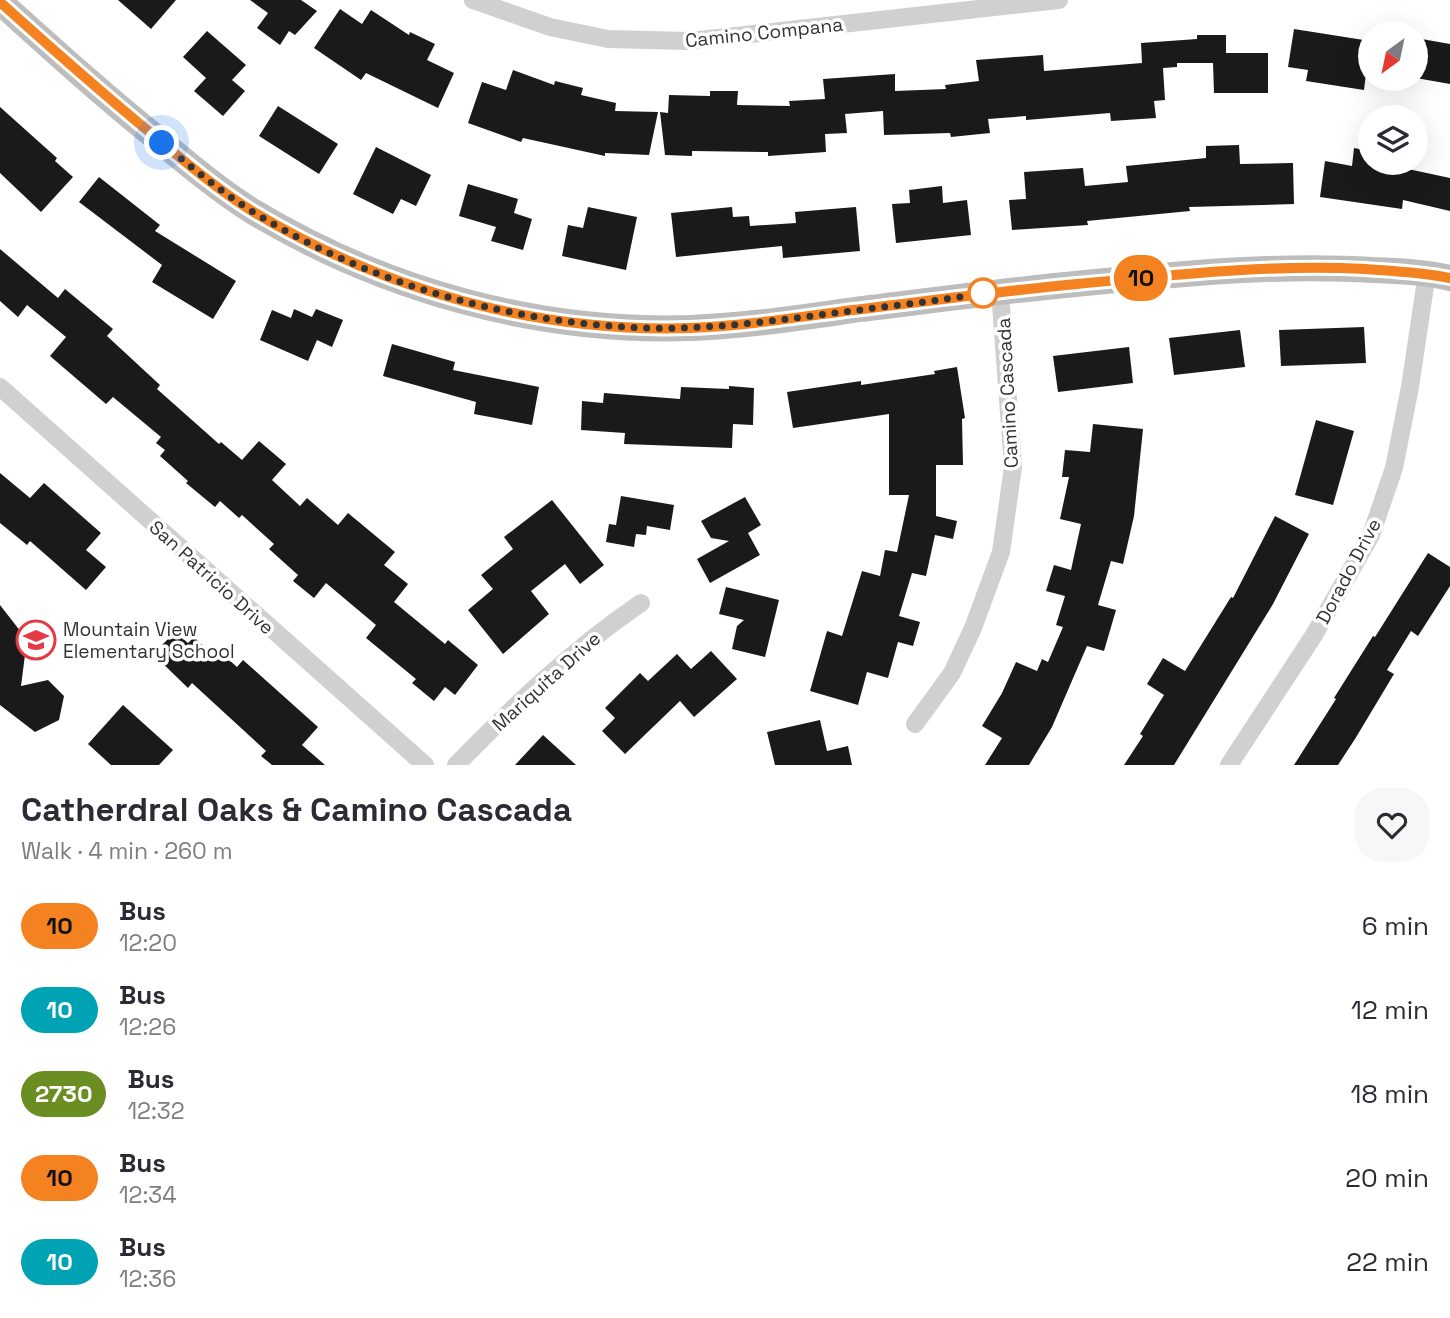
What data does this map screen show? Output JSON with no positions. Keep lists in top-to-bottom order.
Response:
{
  "streets": {
    "street": [
      "Camino Compana",
      "Camino Cascada",
      "Dorado Drive",
      "San Patricio Drive",
      "Mariquita Drive"
    ]
  },
  "places": {
    "school or university": ["Mountain View Elementary School"]
  },
  "lines": ["bus line 10"],
  "north": "bottom left",
  "page": {
    "on_map": "10",
    "heading": ["Catherdral Oaks & Camino Cascada", "Walk · 4 min · 260 m"],
    "list": [
      {
        "mark": "10",
        "name": "Bus",
        "note": "12:20",
        "value": "6 min"
      },
      {
        "mark": "10",
        "name": "Bus",
        "note": "12:26",
        "value": "12 min"
      },
      {
        "mark": "2730",
        "name": "Bus",
        "note": "12:32",
        "value": "18 min"
      },
      {
        "mark": "10",
        "name": "Bus",
        "note": "12:34",
        "value": "20 min"
      },
      {
        "mark": "10",
        "name": "Bus",
        "note": "12:36",
        "value": "22 min"
      }
    ]
  }
}
